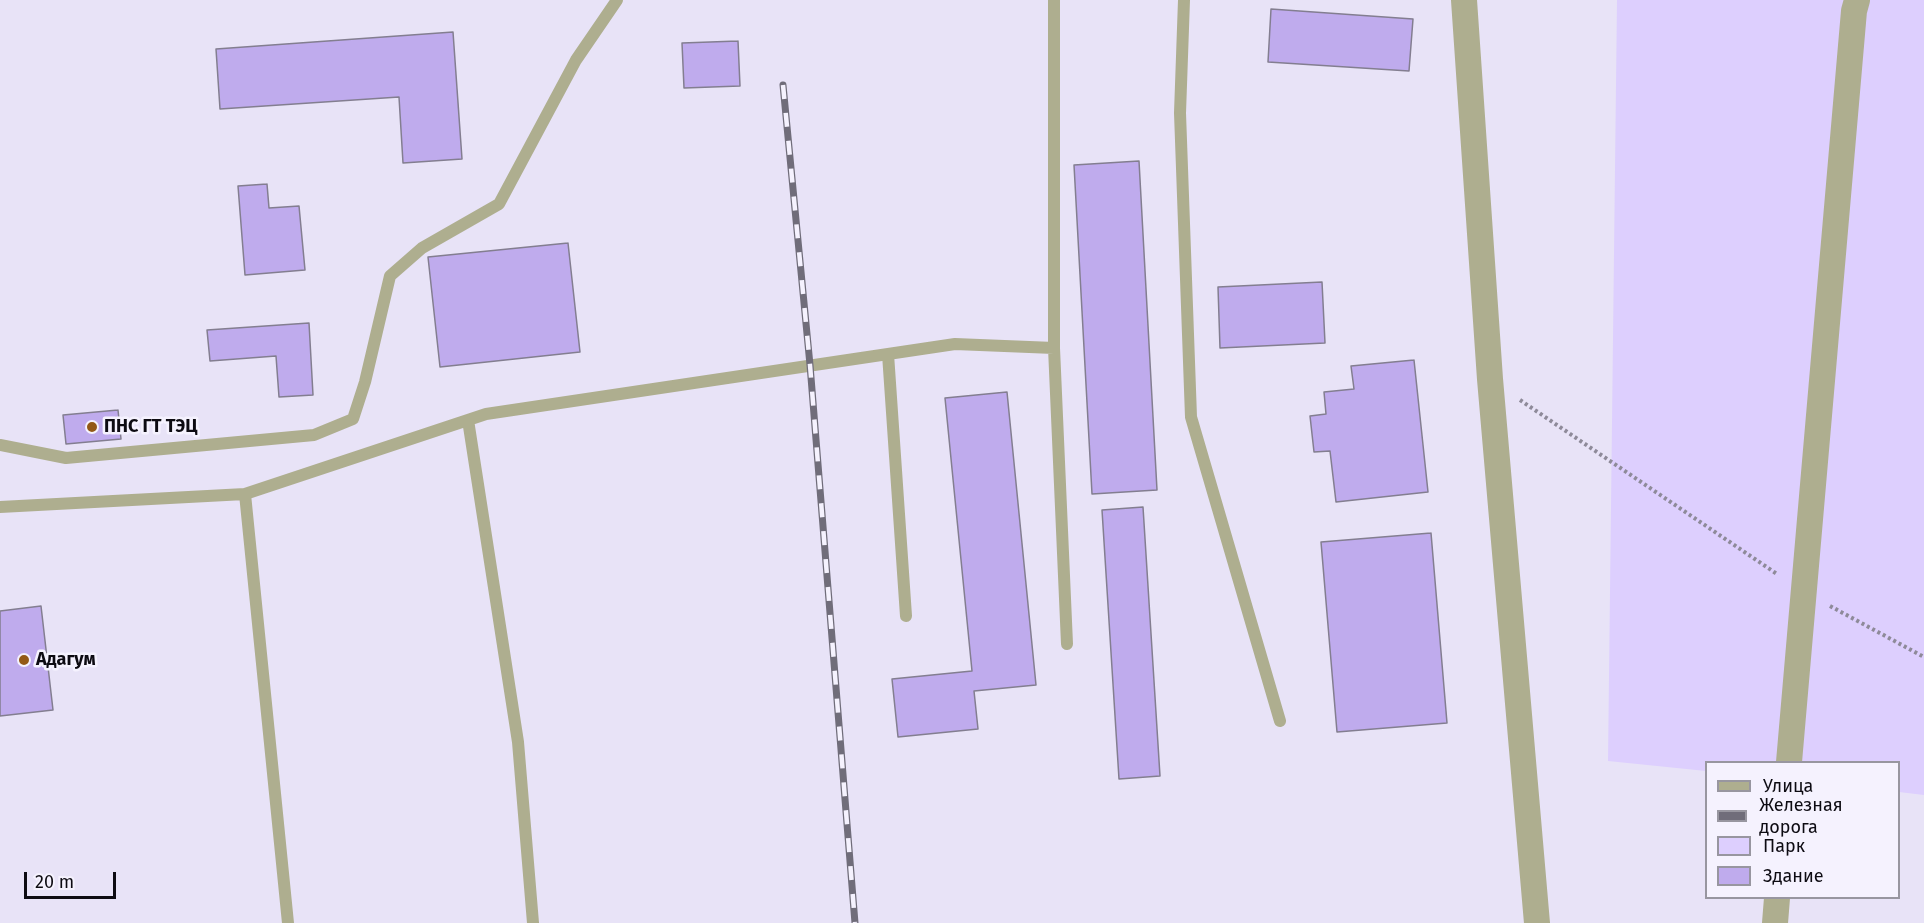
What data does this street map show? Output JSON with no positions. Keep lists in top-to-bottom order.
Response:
{
  "places": ["ПНС ГТ ТЭЦ", "Адагум"],
  "legend": [
    "Улица",
    "Железная дорога",
    "Парк",
    "Здание"
  ],
  "scale_bar": "20 m"
}
